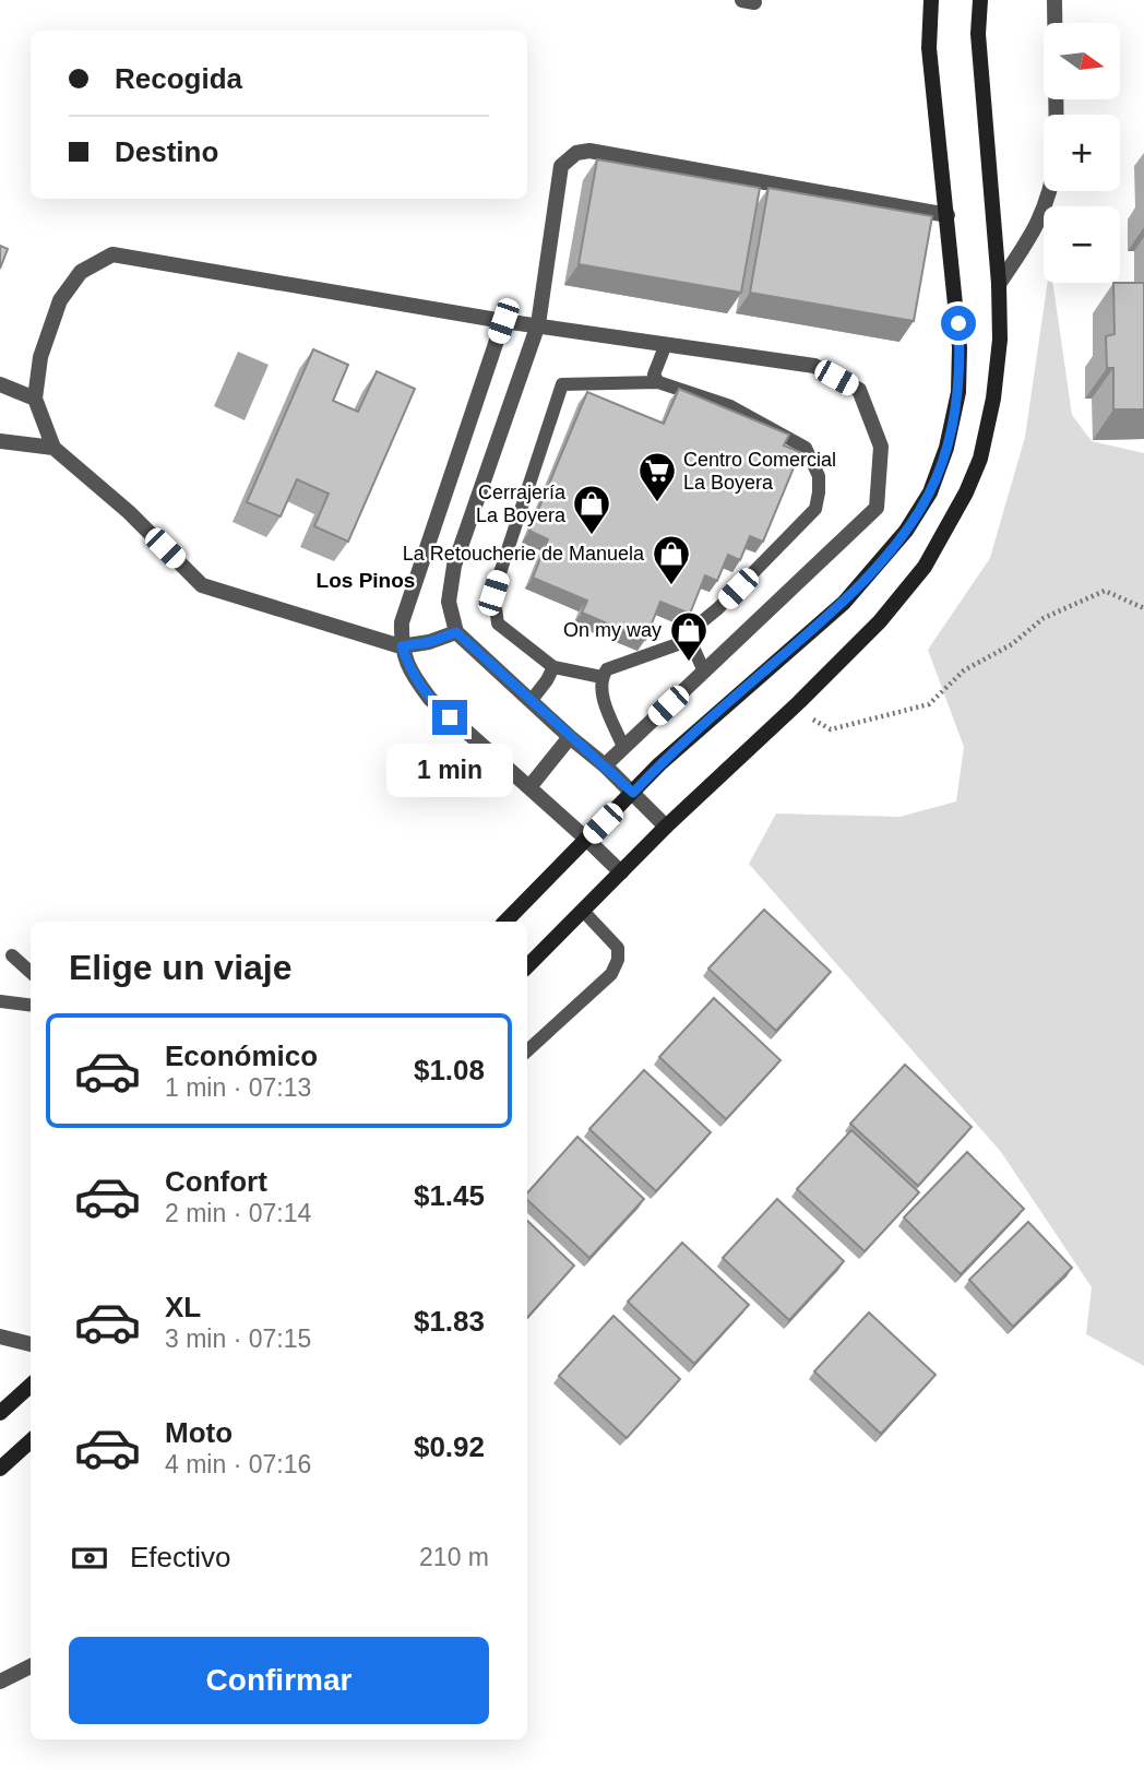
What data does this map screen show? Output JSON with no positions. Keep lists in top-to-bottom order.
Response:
{
  "districts": ["Los Pinos"],
  "places": {
    "supermarket": ["Centro Comercial La Boyera"],
    "shop": ["Cerrajería La Boyera", "La Retoucherie de Manuela", "On my way"]
  },
  "north": "right",
  "page": {
    "map_buttons": ["+", "−"],
    "banner": ["Recogida", "Destino"],
    "bubble": "1 min",
    "heading": "Elige un viaje",
    "list": [
      {
        "name": "Económico",
        "note": "1 min · 07:13",
        "value": "$1.08"
      },
      {
        "name": "Confort",
        "note": "2 min · 07:14",
        "value": "$1.45"
      },
      {
        "name": "XL",
        "note": "3 min · 07:15",
        "value": "$1.83"
      },
      {
        "name": "Moto",
        "note": "4 min · 07:16",
        "value": "$0.92"
      }
    ],
    "pay": ["Efectivo", "210 m"],
    "buttons": "Confirmar"
  }
}
